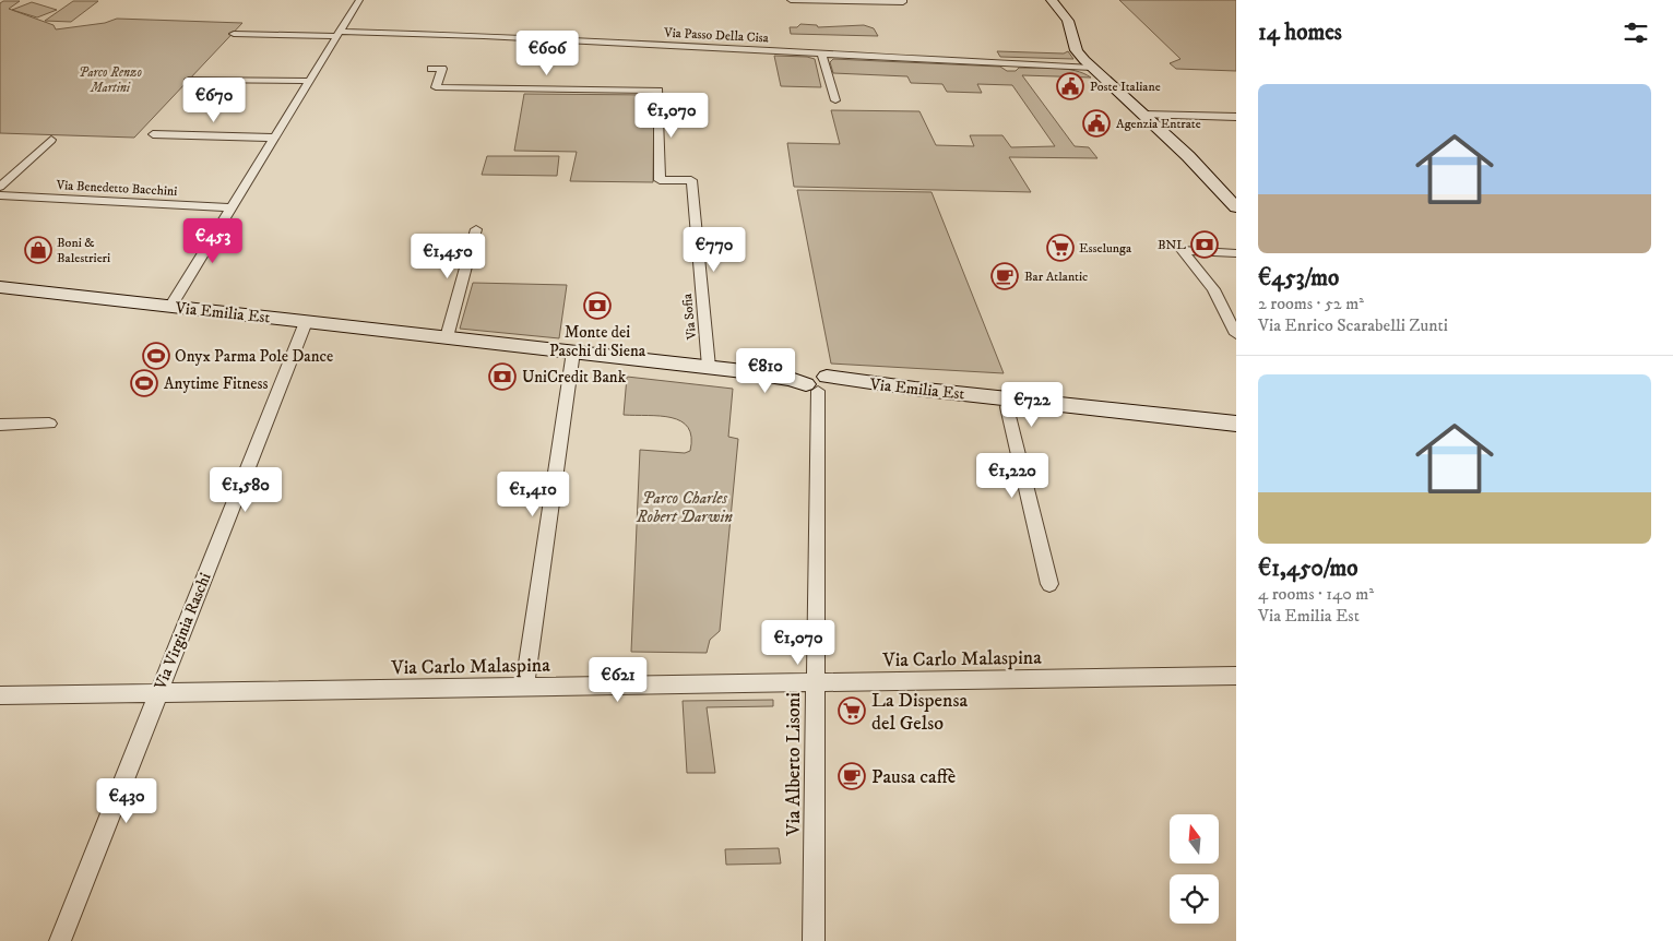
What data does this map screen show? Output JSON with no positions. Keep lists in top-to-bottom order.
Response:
{
  "streets": {
    "main road": ["Via Emilia Est"],
    "street": [
      "Via Passo Della Cisa",
      "Via Benedetto Bacchini",
      "Via Sofia",
      "Via Virginia Raschi",
      "Via Carlo Malaspina",
      "Via Alberto Lisoni"
    ]
  },
  "crossings": [
    ["Via Emilia Est", "Via Sofia"],
    ["Via Emilia Est", "Via Virginia Raschi"],
    ["Via Emilia Est", "Via Alberto Lisoni"],
    ["Via Virginia Raschi", "Via Carlo Malaspina"],
    ["Via Carlo Malaspina", "Via Alberto Lisoni"]
  ],
  "parks": ["Parco Renzo Martini", "Parco Charles Robert Darwin"],
  "places": {
    "public building": ["Poste Italiane", "Agenzia Entrate"],
    "bank": ["BNL", "Monte dei Paschi di Siena", "UniCredit Bank"],
    "supermarket": ["Esselunga", "La Dispensa del Gelso"],
    "shop": ["Boni & Balestrieri"],
    "cafe": ["Bar Atlantic", "Pausa caffè"],
    "sports": ["Onyx Parma Pole Dance", "Anytime Fitness"]
  },
  "north": "top",
  "page": {
    "heading": "14 homes",
    "price": [
      "€606",
      "€670",
      "€1,070",
      "€453",
      "€770",
      "€1,450",
      "€810",
      "€722",
      "€1,220",
      "€1,580",
      "€1,410",
      "€1,070",
      "€621",
      "€430"
    ],
    "list": [
      {
        "name": "€453/mo",
        "note": "2 rooms · 52 m² · Via Enrico Scarabelli Zunti"
      },
      {
        "name": "€1,450/mo",
        "note": "4 rooms · 140 m² · Via Emilia Est"
      }
    ]
  }
}
